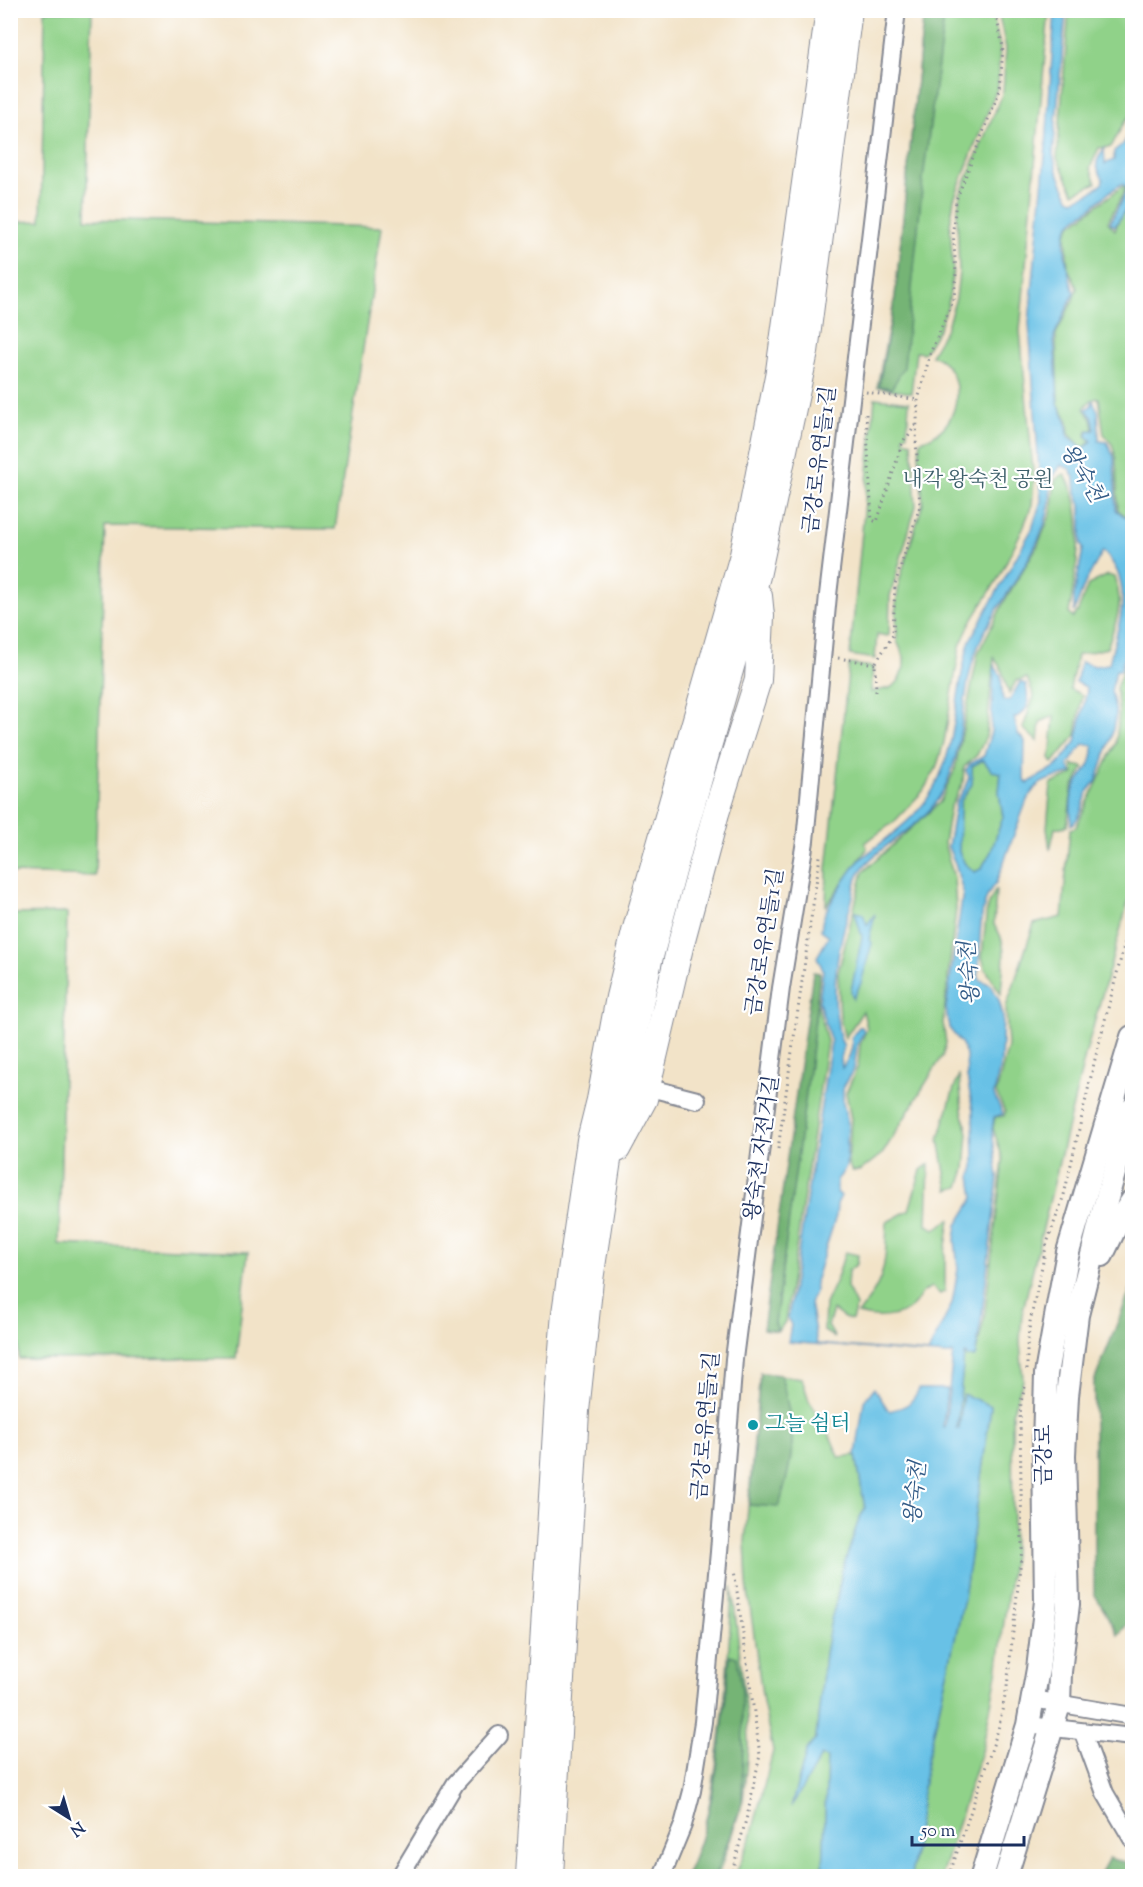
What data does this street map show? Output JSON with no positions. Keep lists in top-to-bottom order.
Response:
{
  "streets": {
    "main road": ["금강로"],
    "street": ["금강로유연들1길"],
    "path": ["왕숙천 자전거길"]
  },
  "water": ["왕숙천"],
  "parks": ["내각 왕숙천 공원"],
  "places": ["그늘 쉼터"],
  "scale_bar": "50 m",
  "north": "bottom right"
}
